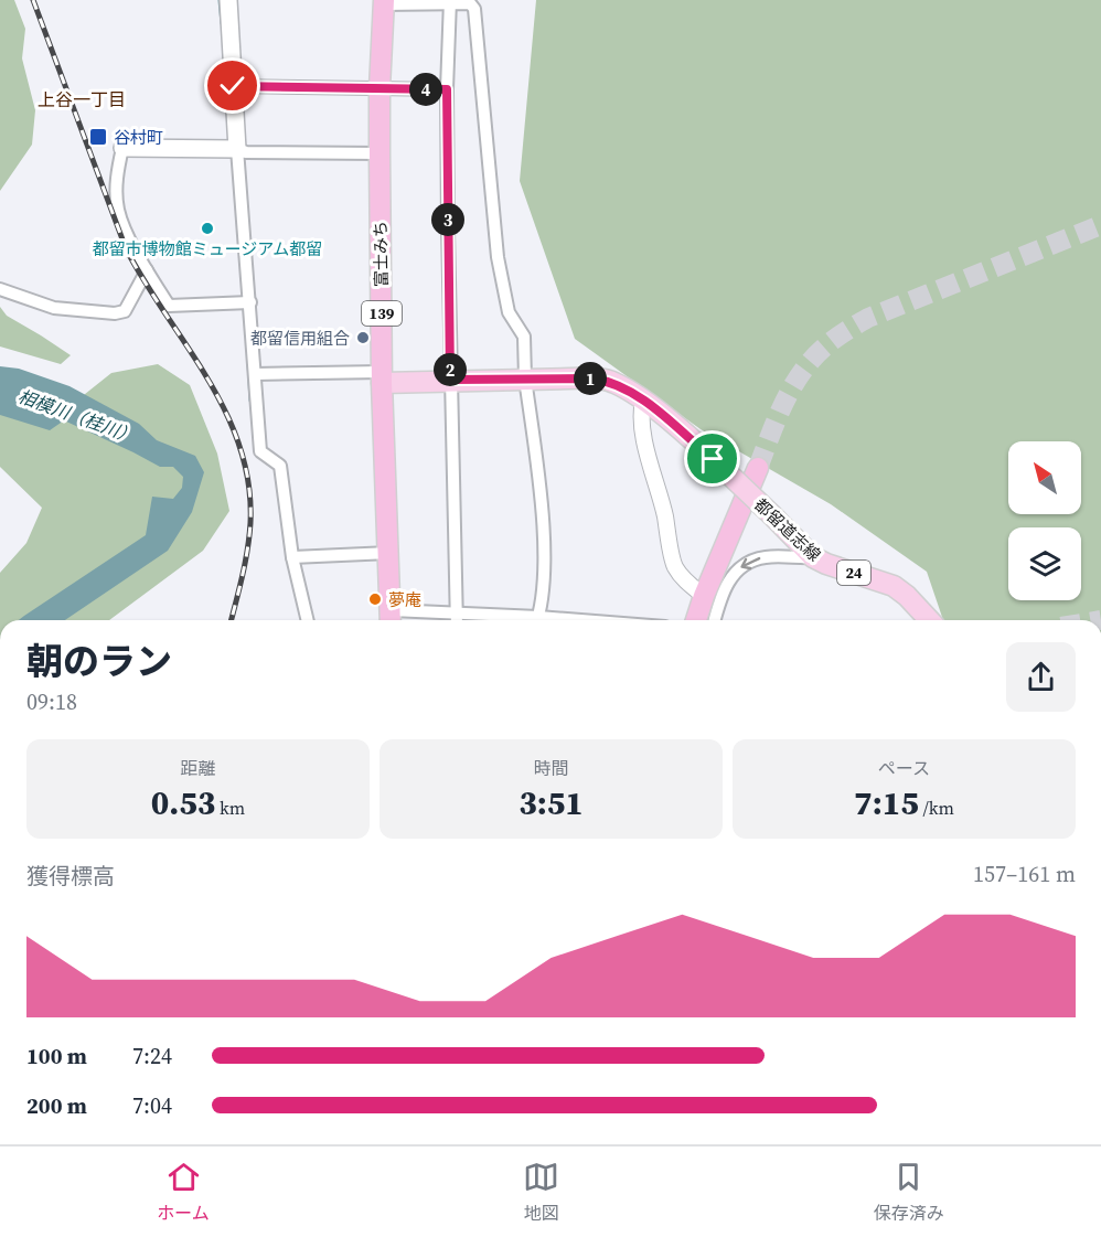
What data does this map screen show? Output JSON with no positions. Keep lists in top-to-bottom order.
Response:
{
  "streets": {
    "highway": ["富士みち", "139"],
    "main road": ["都留道志線", "24"]
  },
  "crossings": [
    ["富士みち", "都留道志線"]
  ],
  "districts": ["上谷一丁目"],
  "water": ["相模川（桂川）"],
  "places": {
    "transit": ["谷村町"],
    "other": ["都留市博物館ミュージアム都留", "都留信用組合", "夢庵"]
  },
  "north": "top left",
  "page": {
    "pins": [
      "4",
      "3",
      "2",
      "1"
    ],
    "heading": ["朝のラン", "09:18"],
    "stats": [
      ["距離", "0.53 km"],
      ["時間", "3:51"],
      ["ペース", "7:15 /km"]
    ],
    "chart": ["獲得標高", "157–161 m"],
    "list": [
      {
        "name": "100 m",
        "note": "7:24"
      },
      {
        "name": "200 m",
        "note": "7:04"
      }
    ],
    "tabs": ["ホーム", "地図", "保存済み"]
  }
}
